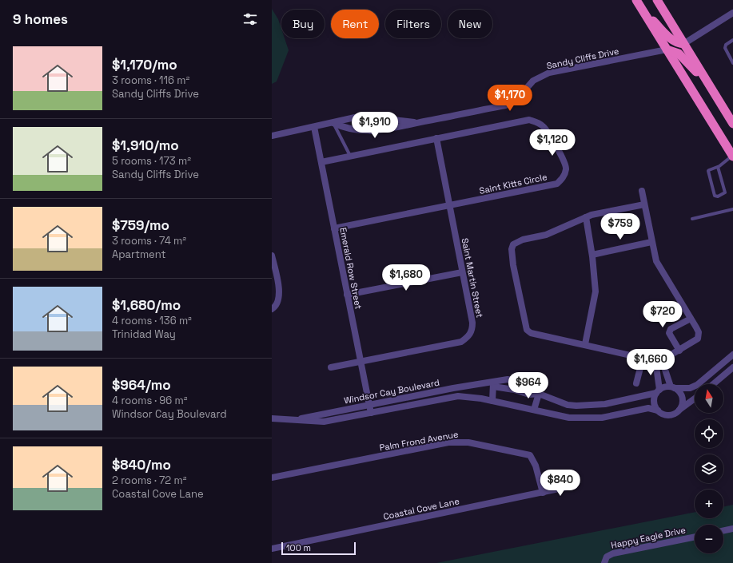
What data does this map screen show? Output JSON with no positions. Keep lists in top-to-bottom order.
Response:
{
  "streets": {
    "street": [
      "Sandy Cliffs Drive",
      "Saint Kitts Circle",
      "Emerald Row Street",
      "Saint Martin Street",
      "Windsor Cay Boulevard",
      "Palm Frond Avenue",
      "Coastal Cove Lane",
      "Happy Eagle Drive"
    ]
  },
  "crossings": [
    ["Sandy Cliffs Drive", "Emerald Row Street"],
    ["Saint Kitts Circle", "Emerald Row Street"],
    ["Saint Kitts Circle", "Saint Martin Street"],
    ["Emerald Row Street", "Saint Martin Street"],
    ["Emerald Row Street", "Windsor Cay Boulevard"],
    ["Palm Frond Avenue", "Coastal Cove Lane"]
  ],
  "scale_bar": "100 m",
  "north": "top",
  "page": {
    "heading": "9 homes",
    "chip": [
      "Buy",
      "Rent",
      "Filters",
      "New"
    ],
    "list": [
      {
        "name": "$1,170/mo",
        "note": "3 rooms · 116 m² · Sandy Cliffs Drive"
      },
      {
        "name": "$1,910/mo",
        "note": "5 rooms · 173 m² · Sandy Cliffs Drive"
      },
      {
        "name": "$759/mo",
        "note": "3 rooms · 74 m² · Apartment"
      },
      {
        "name": "$1,680/mo",
        "note": "4 rooms · 136 m² · Trinidad Way"
      },
      {
        "name": "$964/mo",
        "note": "4 rooms · 96 m² · Windsor Cay Boulevard"
      },
      {
        "name": "$840/mo",
        "note": "2 rooms · 72 m² · Coastal Cove Lane"
      }
    ],
    "price": [
      "$1,170",
      "$1,910",
      "$1,120",
      "$759",
      "$1,680",
      "$720",
      "$1,660",
      "$964",
      "$840"
    ],
    "map_buttons": ["+", "−"],
    "scale": "100 m"
  }
}
